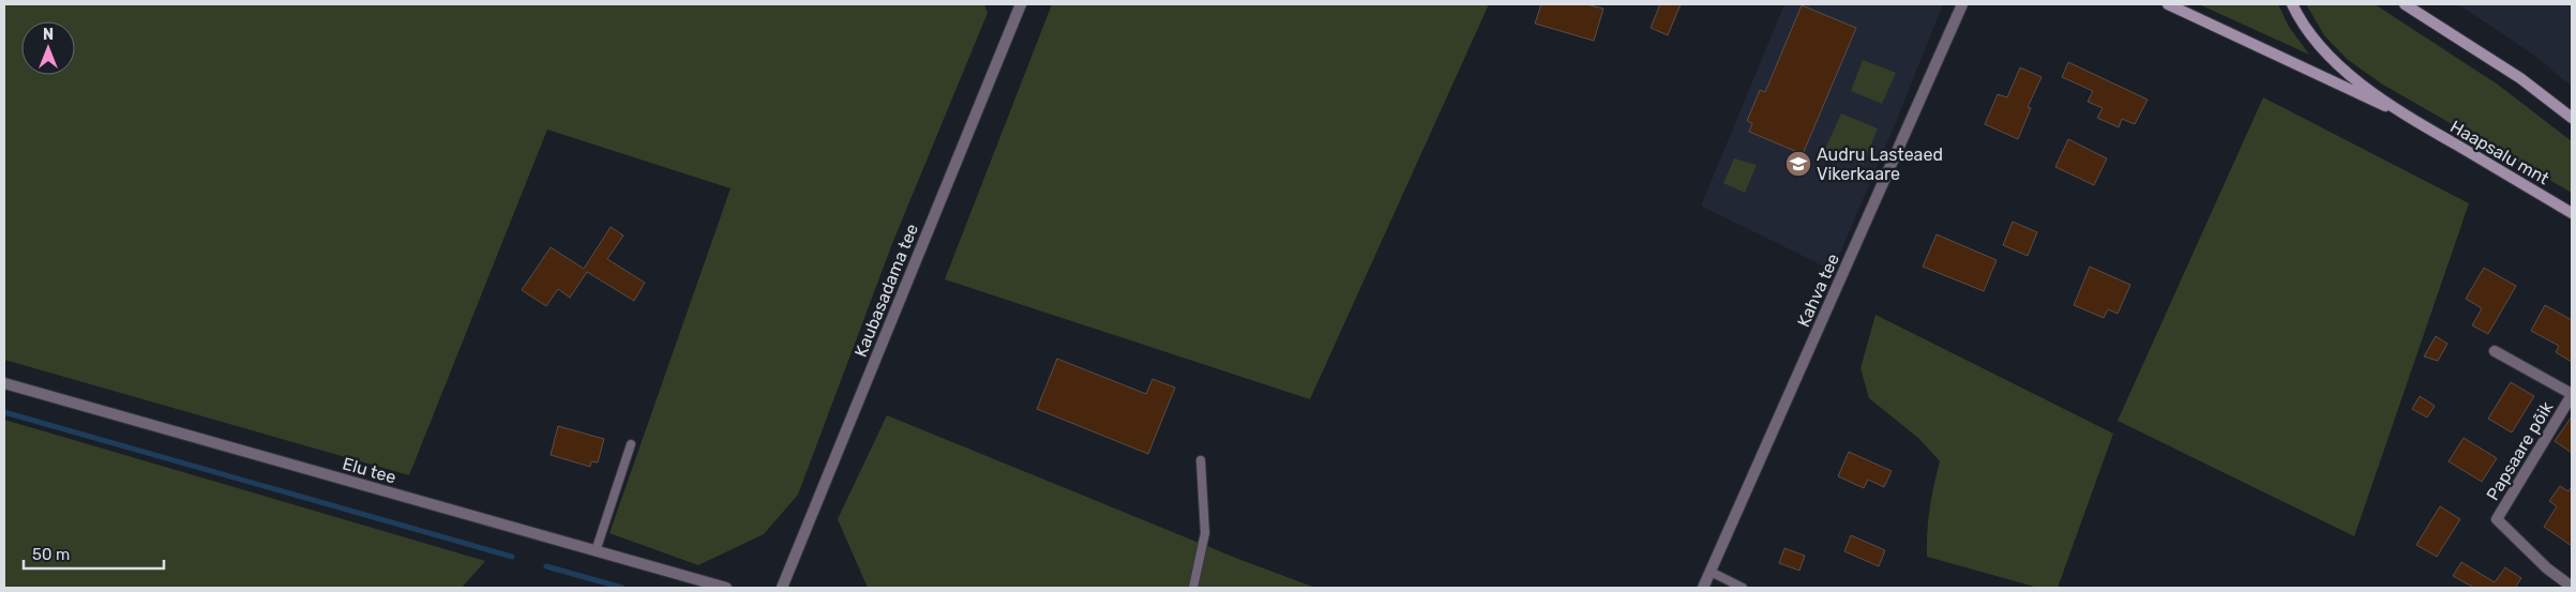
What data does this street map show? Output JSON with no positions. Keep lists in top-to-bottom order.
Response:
{
  "streets": {
    "main road": ["Haapsalu mnt"],
    "street": [
      "Kaubasadama tee",
      "Kahva tee",
      "Papsaare põik",
      "Elu tee"
    ]
  },
  "places": {
    "school or university": ["Audru Lasteaed Vikerkaare"]
  },
  "scale_bar": "50 m",
  "north": "top"
}
